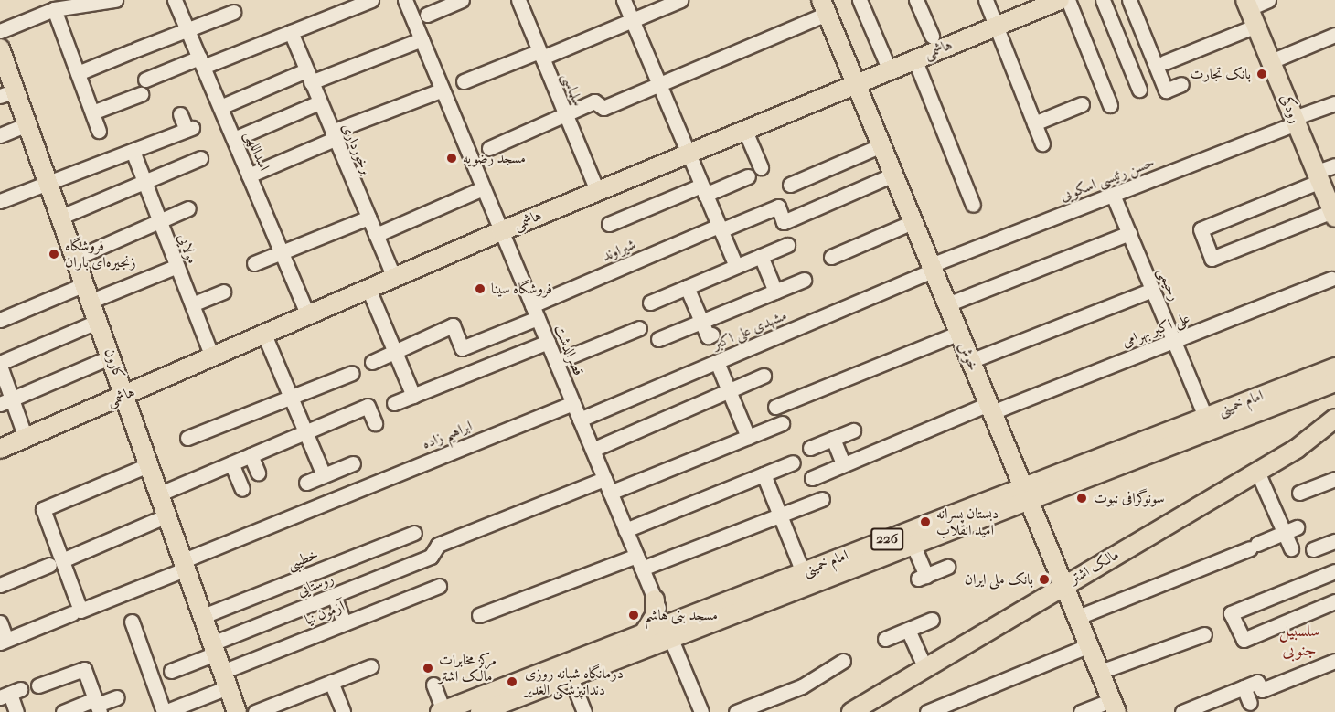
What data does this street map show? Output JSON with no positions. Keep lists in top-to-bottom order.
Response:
{
  "streets": {
    "main road": [
      "هاشمی",
      "رودکی",
      "خوش",
      "کارون",
      "امام خمینی",
      "226",
      "مالک اشتر"
    ],
    "street": [
      "سلماسی",
      "برخورداری",
      "اسداللهی",
      "حسن رئیسی اسکویی",
      "مولایی",
      "شیراوند",
      "رحیمی",
      "مشهدی علی اکبر",
      "علی اکبر بهرامی",
      "قصرالدشت",
      "ابراهیم زاده",
      "خطیبی",
      "روستایی",
      "آزمون نیا"
    ]
  },
  "crossings": [
    ["هاشمی", "سلماسی"],
    ["هاشمی", "برخورداری"],
    ["هاشمی", "اسداللهی"],
    ["هاشمی", "مولایی"],
    ["هاشمی", "قصرالدشت"],
    ["هاشمی", "خوش"],
    ["هاشمی", "کارون"],
    ["رودکی", "حسن رئیسی اسکویی"],
    ["حسن رئیسی اسکویی", "رحیمی"],
    ["حسن رئیسی اسکویی", "مشهدی علی اکبر"],
    ["حسن رئیسی اسکویی", "خوش"],
    ["شیراوند", "قصرالدشت"],
    ["شیراوند", "خوش"],
    ["رحیمی", "علی اکبر بهرامی"],
    ["رحیمی", "امام خمینی"],
    ["مشهدی علی اکبر", "قصرالدشت"],
    ["مشهدی علی اکبر", "خوش"],
    ["علی اکبر بهرامی", "خوش"],
    ["قصرالدشت", "امام خمینی"],
    ["قصرالدشت", "ابراهیم زاده"],
    ["قصرالدشت", "روستایی"],
    ["خوش", "امام خمینی"],
    ["خوش", "مالک اشتر"],
    ["کارون", "ابراهیم زاده"],
    ["کارون", "خطیبی"],
    ["کارون", "روستایی"],
    ["کارون", "آزمون نیا"]
  ],
  "districts": ["سلسبیل جنوبی"],
  "places": [
    "بانک تجارت",
    "مسجد رضویه",
    "فروشگاه زنجیره‌ای باران",
    "فروشگاه سینا",
    "سونوگرافی نبوت",
    "دبستان پسرانه امید انقلاب",
    "بانک ملی ایران",
    "مسجد بنی هاشم",
    "مرکز مخابرات مالک اشتر",
    "درمانگاه شبانه روزی دندانپزشکی الغدیر"
  ]
}
